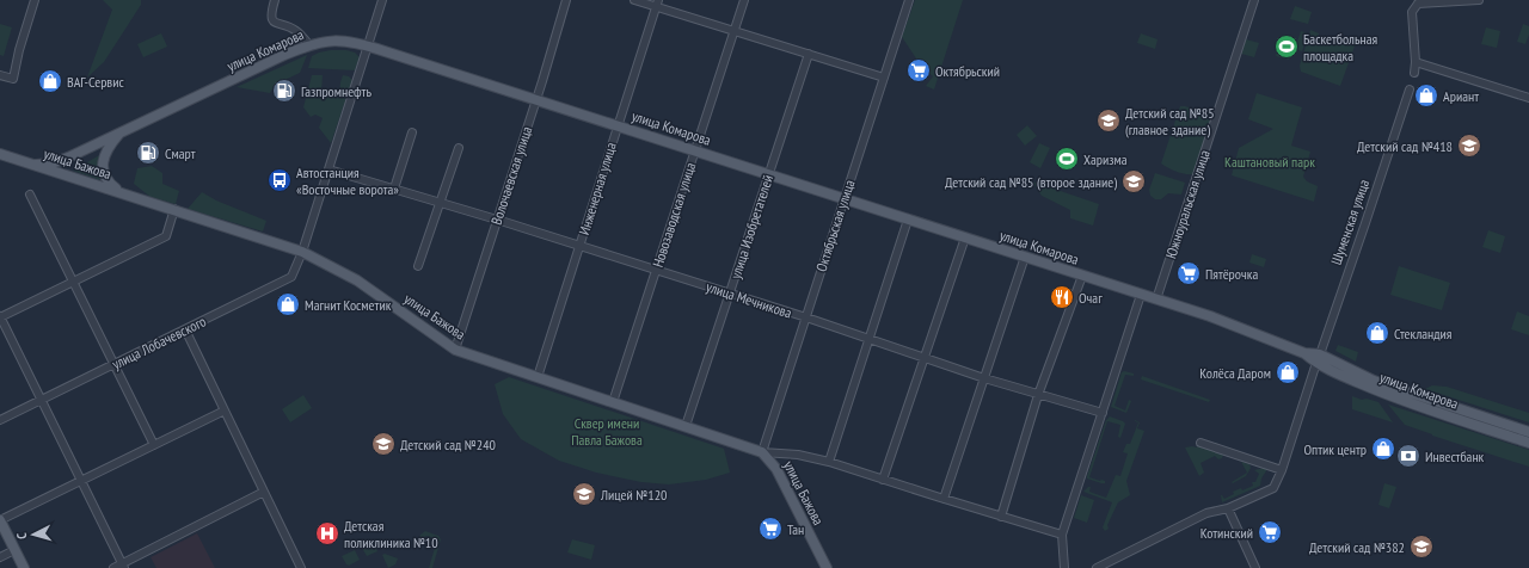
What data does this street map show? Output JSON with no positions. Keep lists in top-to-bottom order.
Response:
{
  "streets": {
    "main road": ["улица Комарова", "улица Бажова"],
    "street": [
      "Волочаевская улица",
      "Инженерная улица",
      "Южноуральская улица",
      "Новозаводская улица",
      "Шуменская улица",
      "Октябрьская улица",
      "улица Изобретателей",
      "улица Мечникова",
      "улица Лобачевского"
    ]
  },
  "crossings": [
    ["улица Комарова", "улица Бажова"],
    ["улица Комарова", "Волочаевская улица"],
    ["улица Комарова", "Инженерная улица"],
    ["улица Комарова", "Южноуральская улица"],
    ["улица Комарова", "Новозаводская улица"],
    ["улица Комарова", "Шуменская улица"],
    ["улица Комарова", "Октябрьская улица"],
    ["улица Комарова", "улица Изобретателей"],
    ["улица Комарова", "улица Лобачевского"],
    ["улица Бажова", "Волочаевская улица"],
    ["улица Бажова", "Инженерная улица"],
    ["улица Бажова", "Новозаводская улица"],
    ["улица Бажова", "Октябрьская улица"],
    ["улица Бажова", "улица Изобретателей"],
    ["улица Бажова", "улица Лобачевского"],
    ["Волочаевская улица", "улица Мечникова"],
    ["Инженерная улица", "улица Мечникова"],
    ["Новозаводская улица", "улица Мечникова"],
    ["Октябрьская улица", "улица Мечникова"],
    ["улица Изобретателей", "улица Мечникова"],
    ["улица Мечникова", "улица Лобачевского"]
  ],
  "parks": ["Каштановый парк", "Сквер имени Павла Бажова"],
  "places": {
    "sports": ["Баскетбольная площадка", "Харизма"],
    "supermarket": [
      "Октябрьский",
      "Пятёрочка",
      "Тан",
      "Котинский"
    ],
    "shop": [
      "ВАГ-Сервис",
      "Ариант",
      "Магнит Косметик",
      "Стекландия",
      "Колёса Даром",
      "Оптик центр"
    ],
    "fuel station": ["Газпромнефть", "Смарт"],
    "school or university": [
      "Детский сад №85 (главное здание)",
      "Детский сад №418",
      "Детский сад №85 (второе здание)",
      "Детский сад №240",
      "Лицей №120",
      "Детский сад №382"
    ],
    "bus stop": ["Автостанция «Восточные ворота»"],
    "restaurant": ["Очаг"],
    "bank": ["Инвестбанк"],
    "hospital": ["Детская поликлиника №10"]
  },
  "north": "left"
}
